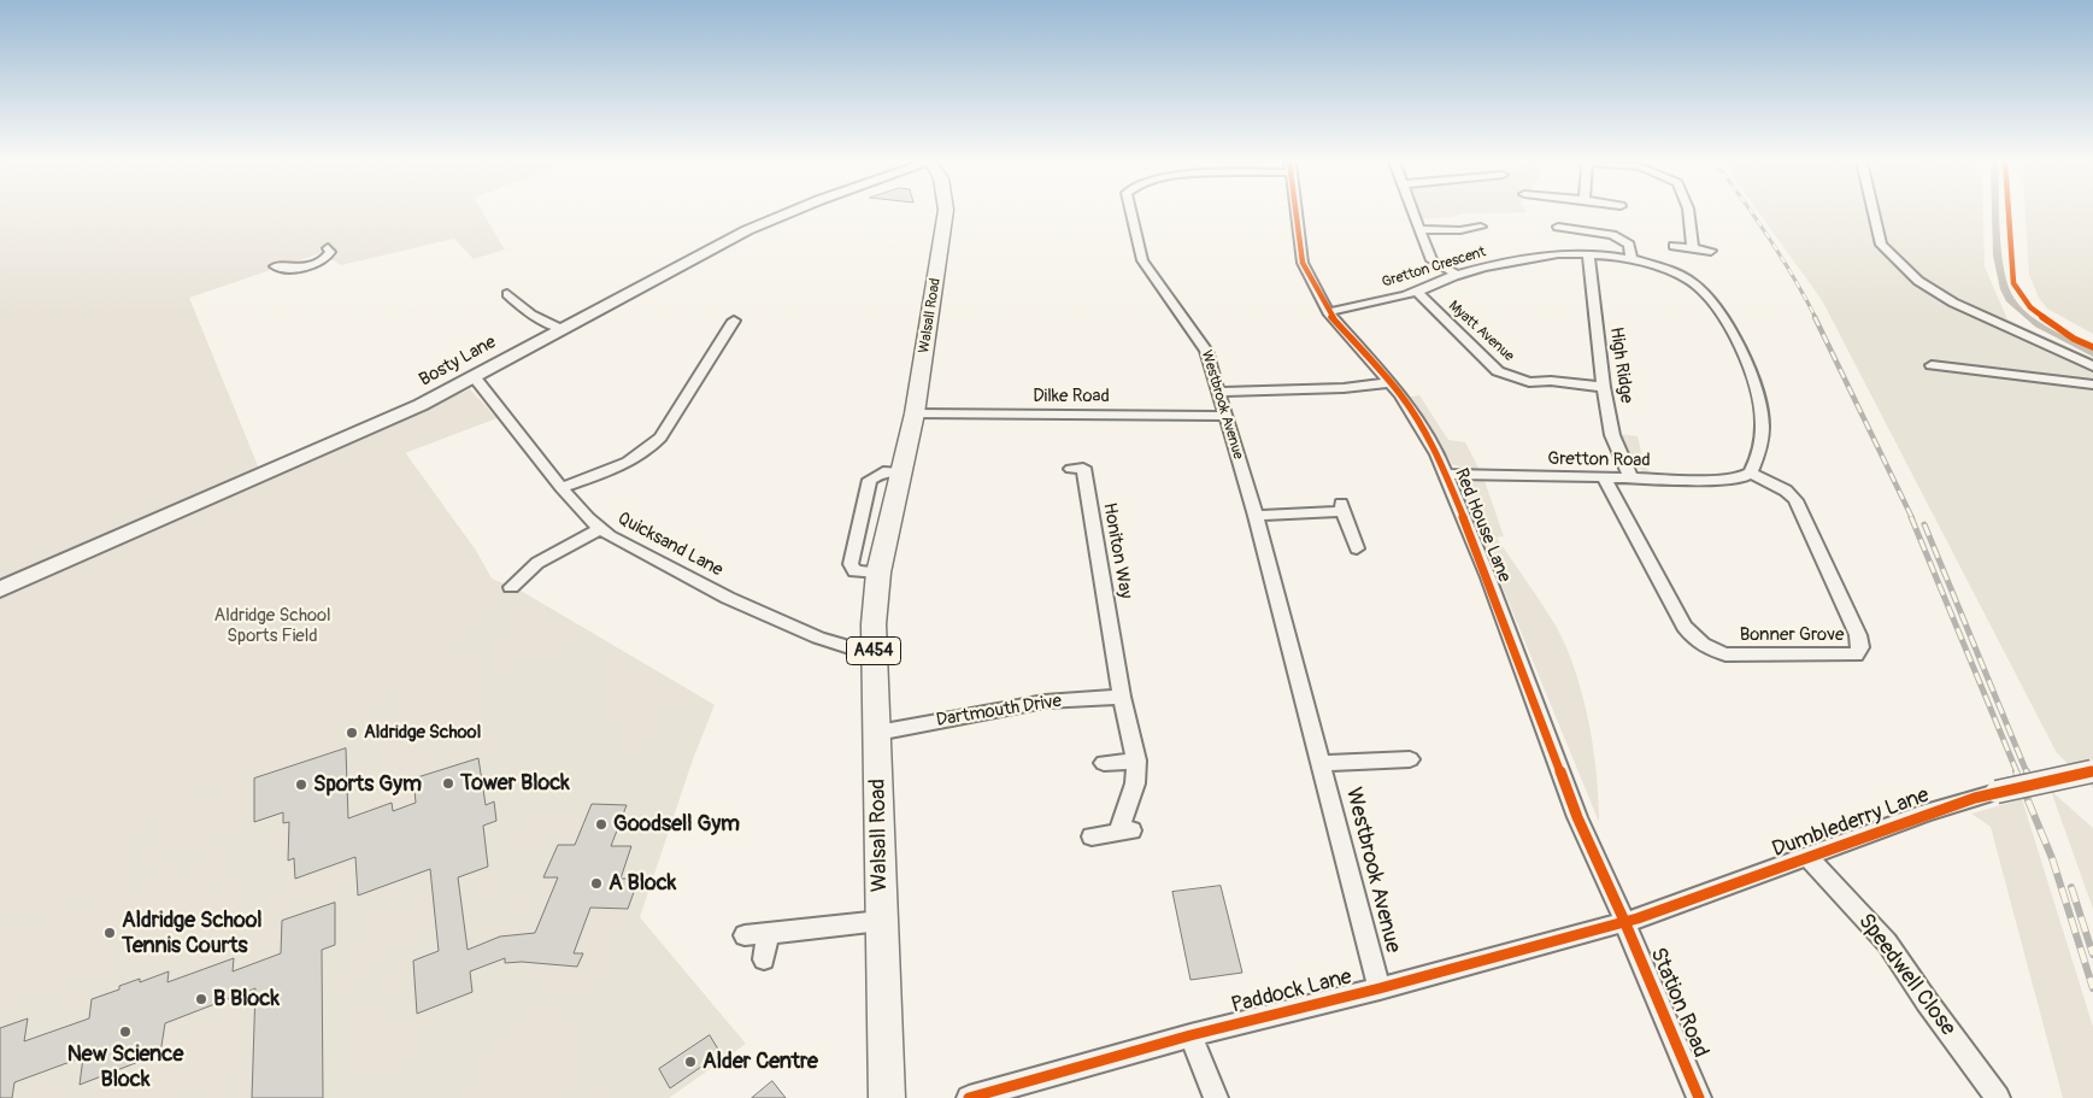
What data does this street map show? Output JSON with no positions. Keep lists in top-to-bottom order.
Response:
{
  "streets": {
    "main road": ["Walsall Road", "Bosty Lane", "A454"],
    "street": [
      "Gretton Crescent",
      "Myatt Avenue",
      "High Ridge",
      "Dilke Road",
      "Westbrook Avenue",
      "Gretton Road",
      "Red House Lane",
      "Quicksand Lane",
      "Honiton Way",
      "Bonner Grove",
      "Dartmouth Drive",
      "Dumblederry Lane",
      "Speedwell Close",
      "Paddock Lane",
      "Station Road"
    ]
  },
  "crossings": [
    ["Gretton Crescent", "Myatt Avenue"],
    ["Gretton Crescent", "High Ridge"],
    ["Gretton Crescent", "Gretton Road"],
    ["Gretton Crescent", "Red House Lane"],
    ["Gretton Crescent", "Bonner Grove"],
    ["Walsall Road", "Dilke Road"],
    ["Walsall Road", "Quicksand Lane"],
    ["Walsall Road", "Dartmouth Drive"],
    ["Myatt Avenue", "High Ridge"],
    ["Bosty Lane", "Quicksand Lane"],
    ["High Ridge", "Gretton Road"],
    ["Dilke Road", "Westbrook Avenue"],
    ["Westbrook Avenue", "Paddock Lane"],
    ["Gretton Road", "Red House Lane"],
    ["Gretton Road", "Bonner Grove"],
    ["Red House Lane", "Dumblederry Lane"],
    ["Red House Lane", "Paddock Lane"],
    ["Red House Lane", "Station Road"],
    ["Honiton Way", "Dartmouth Drive"],
    ["Dumblederry Lane", "Speedwell Close"],
    ["Dumblederry Lane", "Paddock Lane"],
    ["Dumblederry Lane", "Station Road"],
    ["Paddock Lane", "Station Road"]
  ],
  "parks": ["Aldridge School Sports Field"],
  "places": [
    "Aldridge School",
    "Tower Block",
    "Sports Gym",
    "Goodsell Gym",
    "A Block",
    "Aldridge School Tennis Courts",
    "B Block",
    "New Science Block",
    "Alder Centre"
  ]
}
